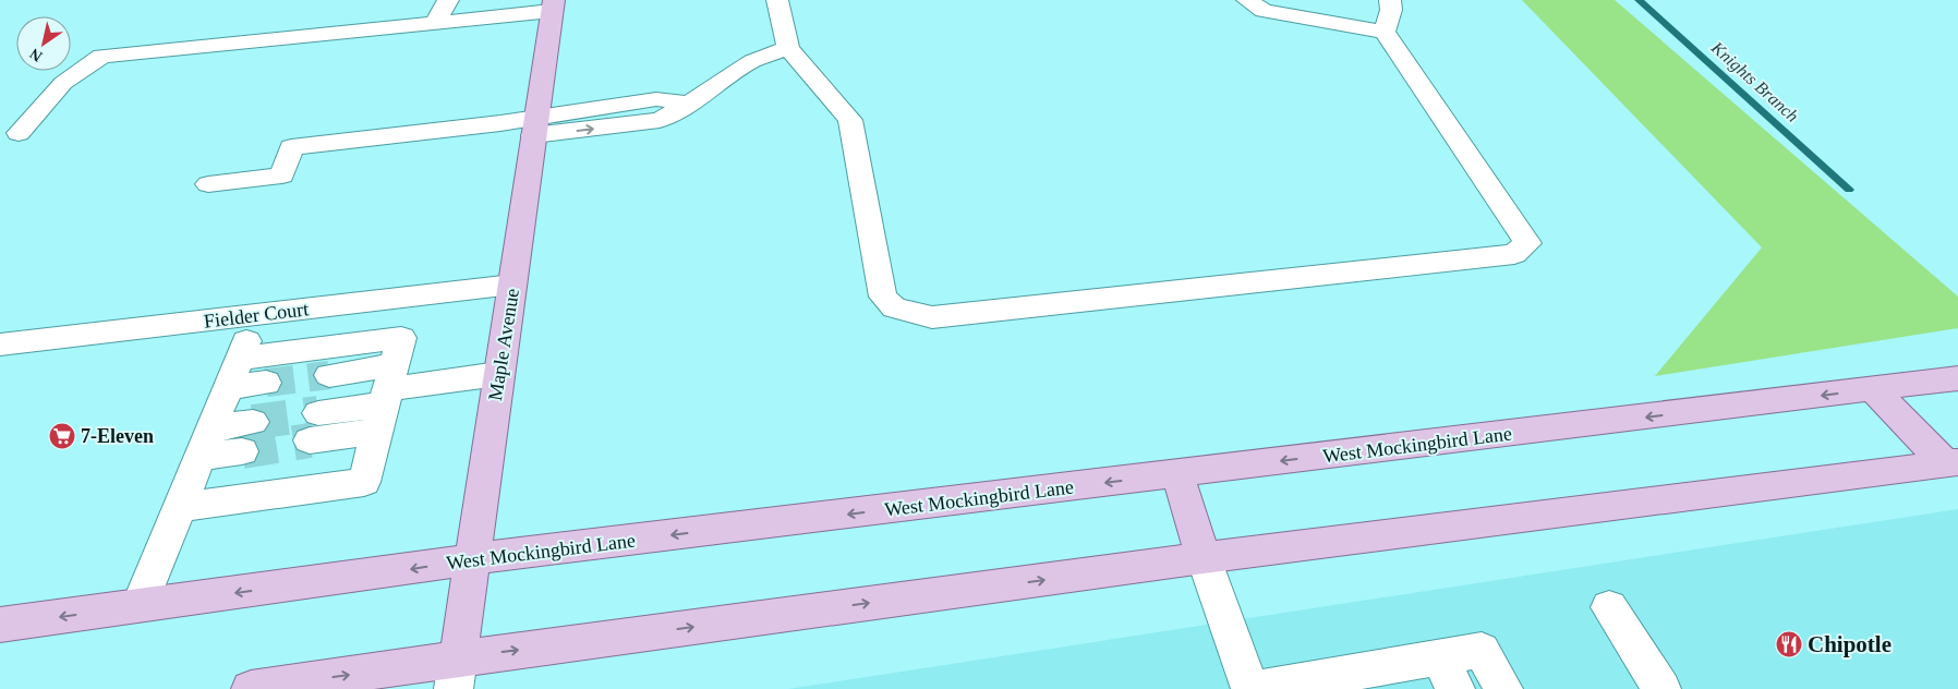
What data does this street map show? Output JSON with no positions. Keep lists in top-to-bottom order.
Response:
{
  "streets": {
    "main road": ["Maple Avenue", "West Mockingbird Lane"],
    "lane": ["Fielder Court"]
  },
  "crossings": [
    ["Fielder Court", "Maple Avenue"],
    ["Maple Avenue", "West Mockingbird Lane"]
  ],
  "water": ["Knights Branch"],
  "places": {
    "supermarket": ["7-Eleven"],
    "restaurant": ["Chipotle"]
  },
  "north": "bottom left"
}
